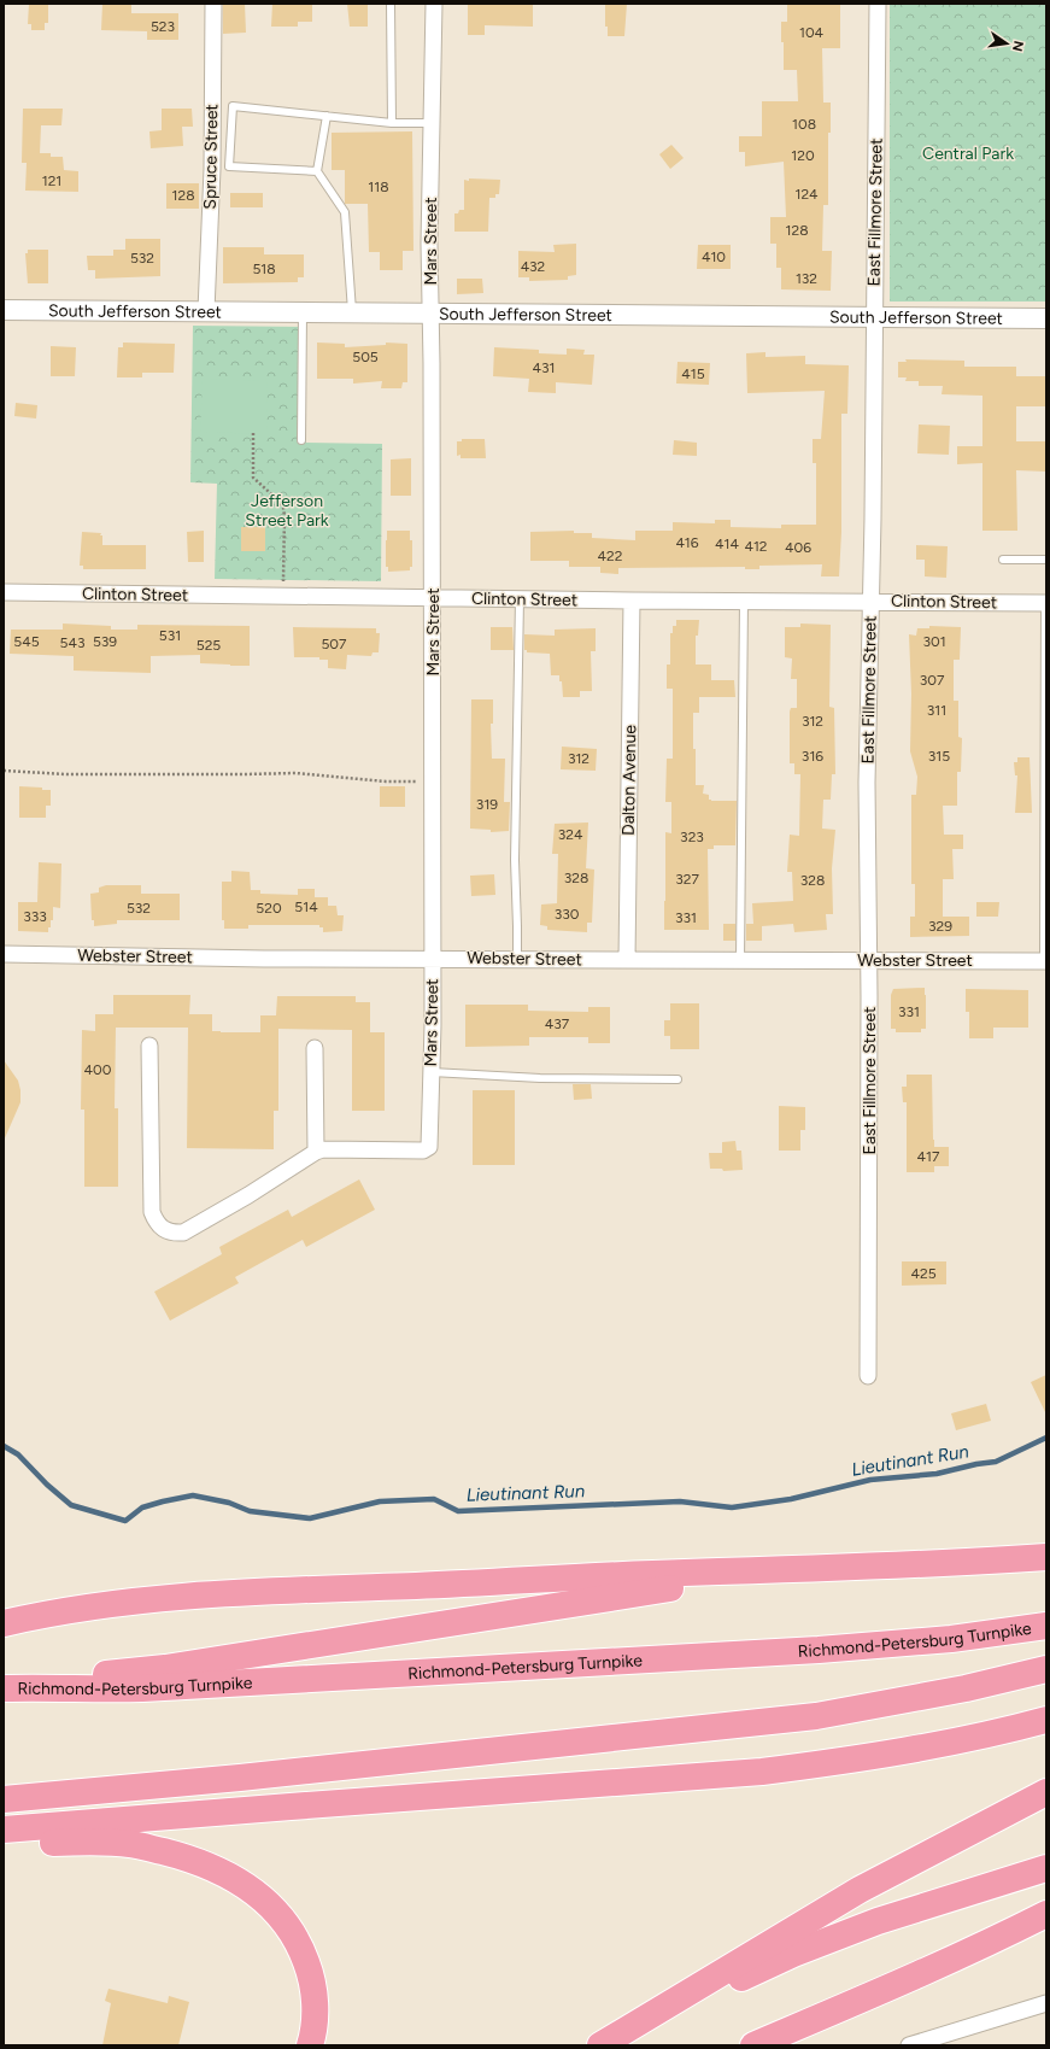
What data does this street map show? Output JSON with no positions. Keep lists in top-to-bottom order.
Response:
{
  "streets": {
    "highway": ["Richmond-Petersburg Turnpike"],
    "street": [
      "Spruce Street",
      "East Fillmore Street",
      "Mars Street",
      "South Jefferson Street",
      "Clinton Street",
      "Dalton Avenue",
      "Webster Street"
    ]
  },
  "crossings": [
    ["Spruce Street", "South Jefferson Street"],
    ["East Fillmore Street", "South Jefferson Street"],
    ["East Fillmore Street", "Clinton Street"],
    ["East Fillmore Street", "Webster Street"],
    ["Mars Street", "South Jefferson Street"],
    ["Mars Street", "Clinton Street"],
    ["Mars Street", "Webster Street"],
    ["Clinton Street", "Dalton Avenue"],
    ["Dalton Avenue", "Webster Street"]
  ],
  "water": ["Lieutinant Run"],
  "parks": ["Central Park", "Jefferson Street Park"],
  "house_numbers": [
    "523",
    "104",
    "108",
    "120",
    "121",
    "118",
    "124",
    "128",
    "128",
    "410",
    "532",
    "432",
    "518",
    "132",
    "505",
    "431",
    "415",
    "416",
    "414",
    "412",
    "406",
    "422",
    "531",
    "545",
    "539",
    "301",
    "543",
    "507",
    "525",
    "307",
    "311",
    "312",
    "316",
    "315",
    "312",
    "319",
    "324",
    "323",
    "328",
    "327",
    "328",
    "514",
    "532",
    "520",
    "330",
    "333",
    "331",
    "329",
    "331",
    "437",
    "400",
    "417",
    "425"
  ],
  "north": "right"
}
